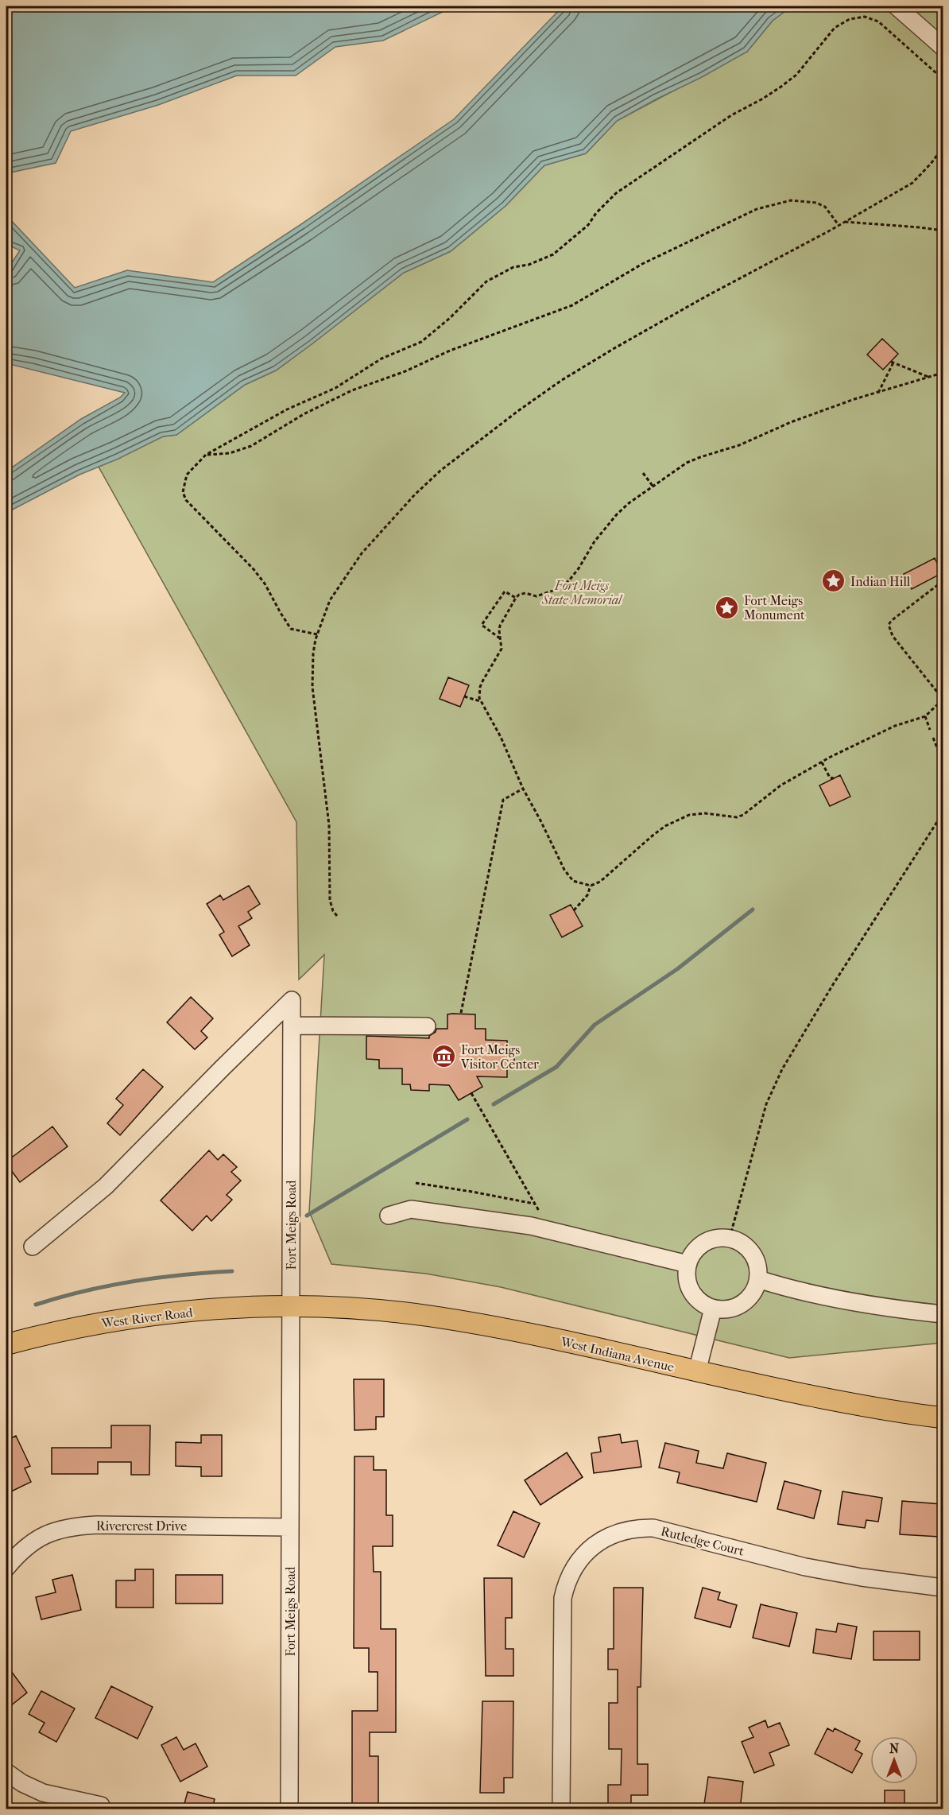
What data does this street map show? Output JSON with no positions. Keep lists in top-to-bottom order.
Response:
{
  "streets": {
    "main road": ["West River Road", "West Indiana Avenue"],
    "street": ["Fort Meigs Road", "Rivercrest Drive", "Rutledge Court"]
  },
  "crossings": [
    ["Fort Meigs Road", "West River Road"],
    ["Fort Meigs Road", "West Indiana Avenue"],
    ["Fort Meigs Road", "Rivercrest Drive"],
    ["West River Road", "West Indiana Avenue"]
  ],
  "parks": ["Fort Meigs State Memorial"],
  "places": {
    "place": ["Indian Hill", "Fort Meigs Monument"],
    "museum": ["Fort Meigs Visitor Center"]
  },
  "north": "top"
}
